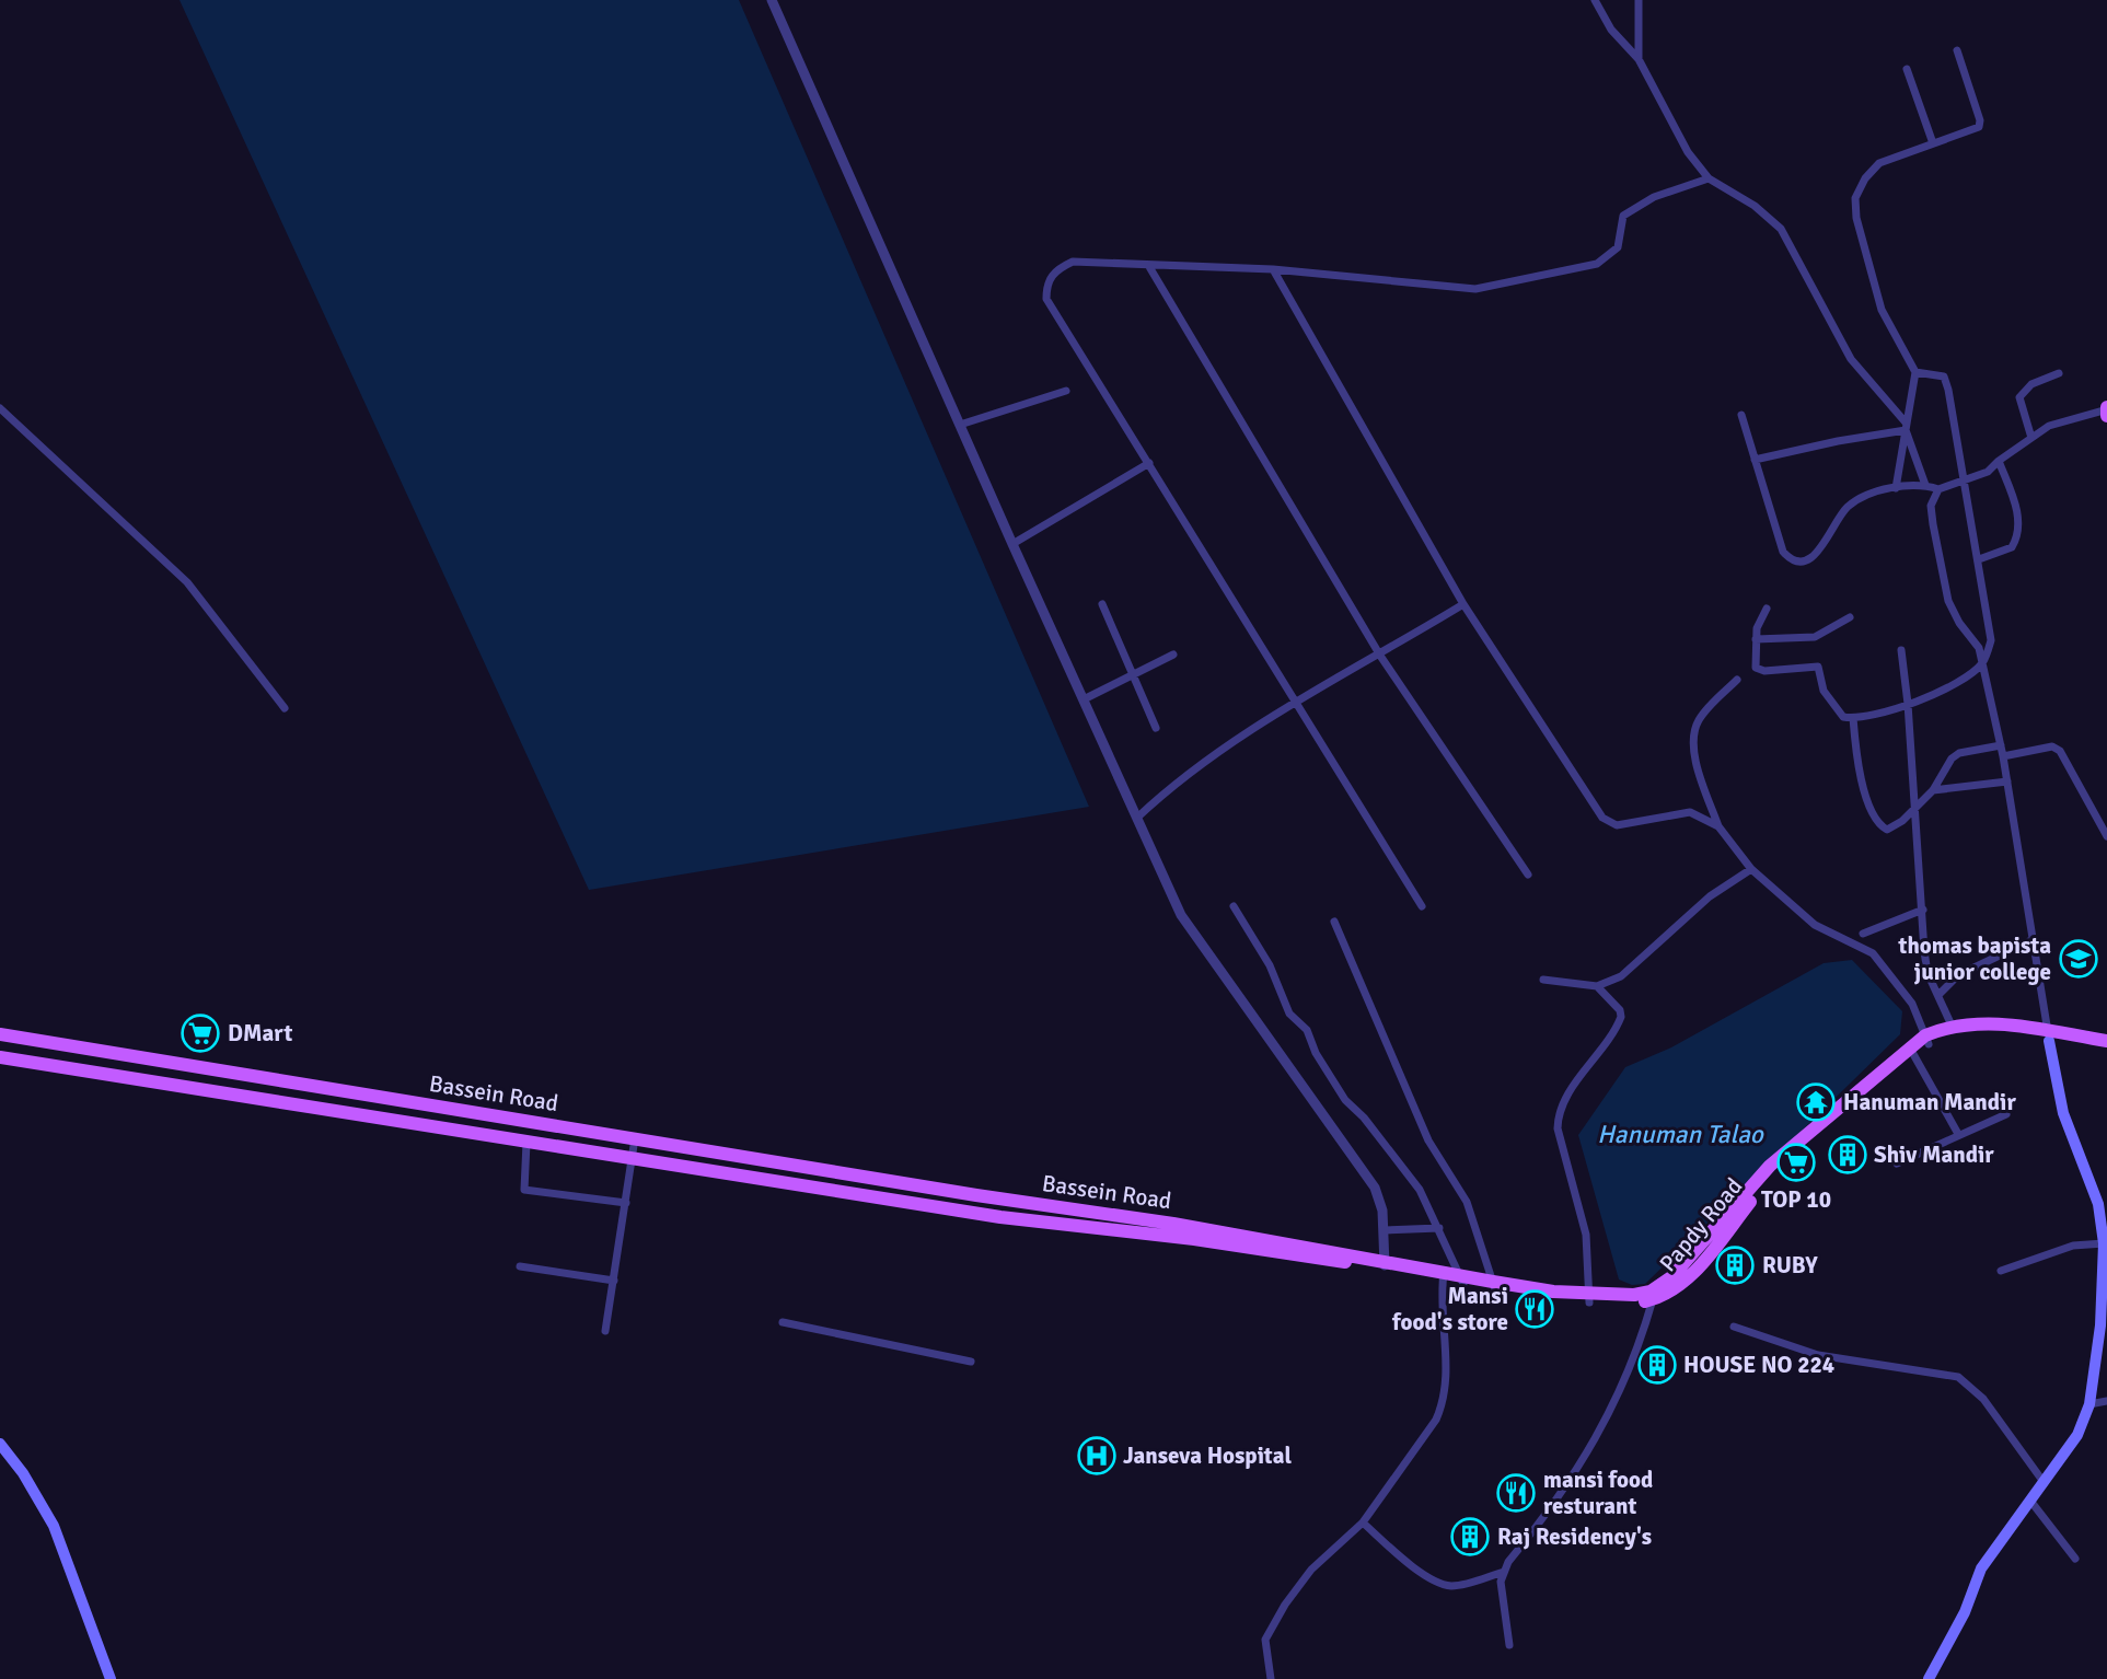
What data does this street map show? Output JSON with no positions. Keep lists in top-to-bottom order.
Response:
{
  "streets": {
    "main road": ["Bassein Road", "Papdy Road"]
  },
  "crossings": [
    ["Bassein Road", "Papdy Road"]
  ],
  "water": ["Hanuman Talao"],
  "places": {
    "school or university": ["thomas bapista junior college"],
    "supermarket": ["DMart", "TOP 10"],
    "temple": ["Hanuman Mandir"],
    "building": [
      "Shiv Mandir",
      "RUBY",
      "HOUSE NO 224",
      "Raj Residency's"
    ],
    "restaurant": ["Mansi food's store", "mansi food resturant"],
    "hospital": ["Janseva Hospital"]
  }
}
